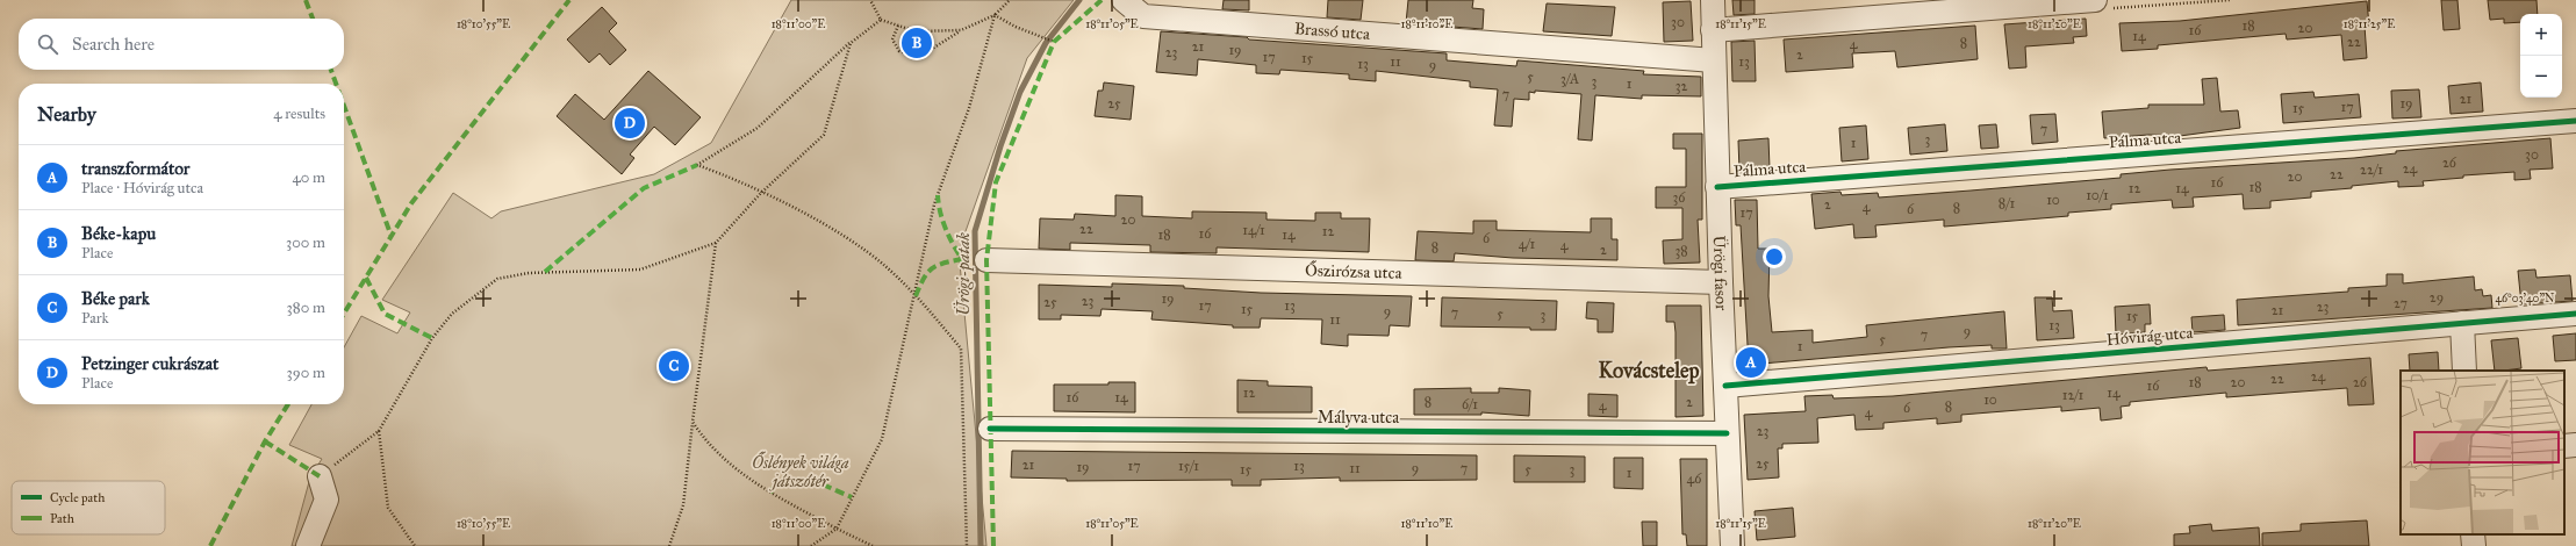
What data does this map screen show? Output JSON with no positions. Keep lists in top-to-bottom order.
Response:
{
  "streets": {
    "street": [
      "Brassó utca",
      "Pálma utca",
      "Őszirózsa utca",
      "Ürögi fasor",
      "Hóvirág utca",
      "Mályva utca"
    ]
  },
  "crossings": [
    ["Brassó utca", "Ürögi fasor"],
    ["Pálma utca", "Ürögi fasor"],
    ["Őszirózsa utca", "Ürögi fasor"],
    ["Ürögi fasor", "Hóvirág utca"],
    ["Ürögi fasor", "Mályva utca"]
  ],
  "districts": ["Kovácstelep"],
  "water": ["Ürögi-patak"],
  "parks": ["Őslények világa játszótér"],
  "house_numbers": [
    "30",
    "18",
    "20",
    "16",
    "14",
    "22",
    "8",
    "4",
    "21",
    "19",
    "23",
    "2",
    "17",
    "15",
    "11",
    "13",
    "13",
    "9",
    "5",
    "3/A",
    "3",
    "1",
    "32",
    "7",
    "21",
    "25",
    "19",
    "17",
    "15",
    "7",
    "3",
    "1",
    "30",
    "26",
    "24",
    "22/1",
    "22",
    "20",
    "16",
    "18",
    "12",
    "14",
    "10/1",
    "36",
    "10",
    "8/1",
    "2",
    "4",
    "8",
    "6",
    "17",
    "20",
    "22",
    "14/1",
    "12",
    "16",
    "18",
    "14",
    "6",
    "4/1",
    "4",
    "8",
    "2",
    "38",
    "29",
    "19",
    "23",
    "25",
    "27",
    "17",
    "13",
    "23",
    "15",
    "21",
    "9",
    "7",
    "5",
    "3",
    "15",
    "11",
    "13",
    "9",
    "7",
    "5",
    "1",
    "24",
    "22",
    "18",
    "20",
    "26",
    "16",
    "12",
    "14",
    "12/1",
    "16",
    "14",
    "10",
    "8",
    "2",
    "6/1",
    "4",
    "8",
    "6",
    "4",
    "23",
    "25",
    "21",
    "17",
    "15/1",
    "13",
    "19",
    "11",
    "9",
    "7",
    "15",
    "5",
    "3",
    "1",
    "46"
  ],
  "legend": ["Cycle path", "Path"],
  "page": {
    "map_buttons": ["+", "−"],
    "search": "Search here",
    "pins": [
      "B",
      "D",
      "A",
      "C"
    ],
    "heading": ["Nearby", "4 results"],
    "list": [
      {
        "mark": "A",
        "name": "transzformátor",
        "note": "Place · Hóvirág utca",
        "value": "40 m"
      },
      {
        "mark": "B",
        "name": "Béke-kapu",
        "note": "Place",
        "value": "300 m"
      },
      {
        "mark": "C",
        "name": "Béke park",
        "note": "Park",
        "value": "380 m"
      },
      {
        "mark": "D",
        "name": "Petzinger cukrászat",
        "note": "Place",
        "value": "390 m"
      }
    ]
  },
  "coordinates": [
    "18°10'55\"E",
    "18°11'00\"E",
    "18°11'05\"E",
    "18°11'10\"E",
    "18°11'15\"E",
    "18°11'20\"E",
    "18°11'25\"E",
    "46°03'40\"N"
  ]
}
